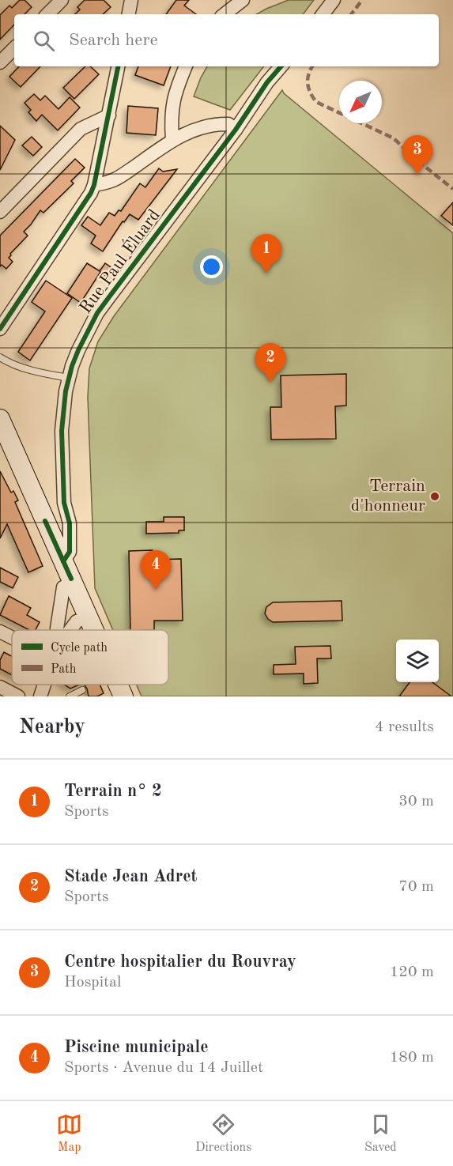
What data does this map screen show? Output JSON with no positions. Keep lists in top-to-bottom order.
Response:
{
  "streets": {
    "street": ["Rue Paul Éluard"]
  },
  "places": ["Terrain d'honneur"],
  "legend": ["Cycle path", "Path"],
  "north": "bottom left",
  "page": {
    "search": "Search here",
    "pins": [
      "3",
      "1",
      "2",
      "4"
    ],
    "heading": ["Nearby", "4 results"],
    "list": [
      {
        "mark": "1",
        "name": "Terrain n° 2",
        "note": "Sports",
        "value": "30 m"
      },
      {
        "mark": "2",
        "name": "Stade Jean Adret",
        "note": "Sports",
        "value": "70 m"
      },
      {
        "mark": "3",
        "name": "Centre hospitalier du Rouvray",
        "note": "Hospital",
        "value": "120 m"
      },
      {
        "mark": "4",
        "name": "Piscine municipale",
        "note": "Sports · Avenue du 14 Juillet",
        "value": "180 m"
      }
    ],
    "nav": ["Map", "Directions", "Saved"]
  }
}
